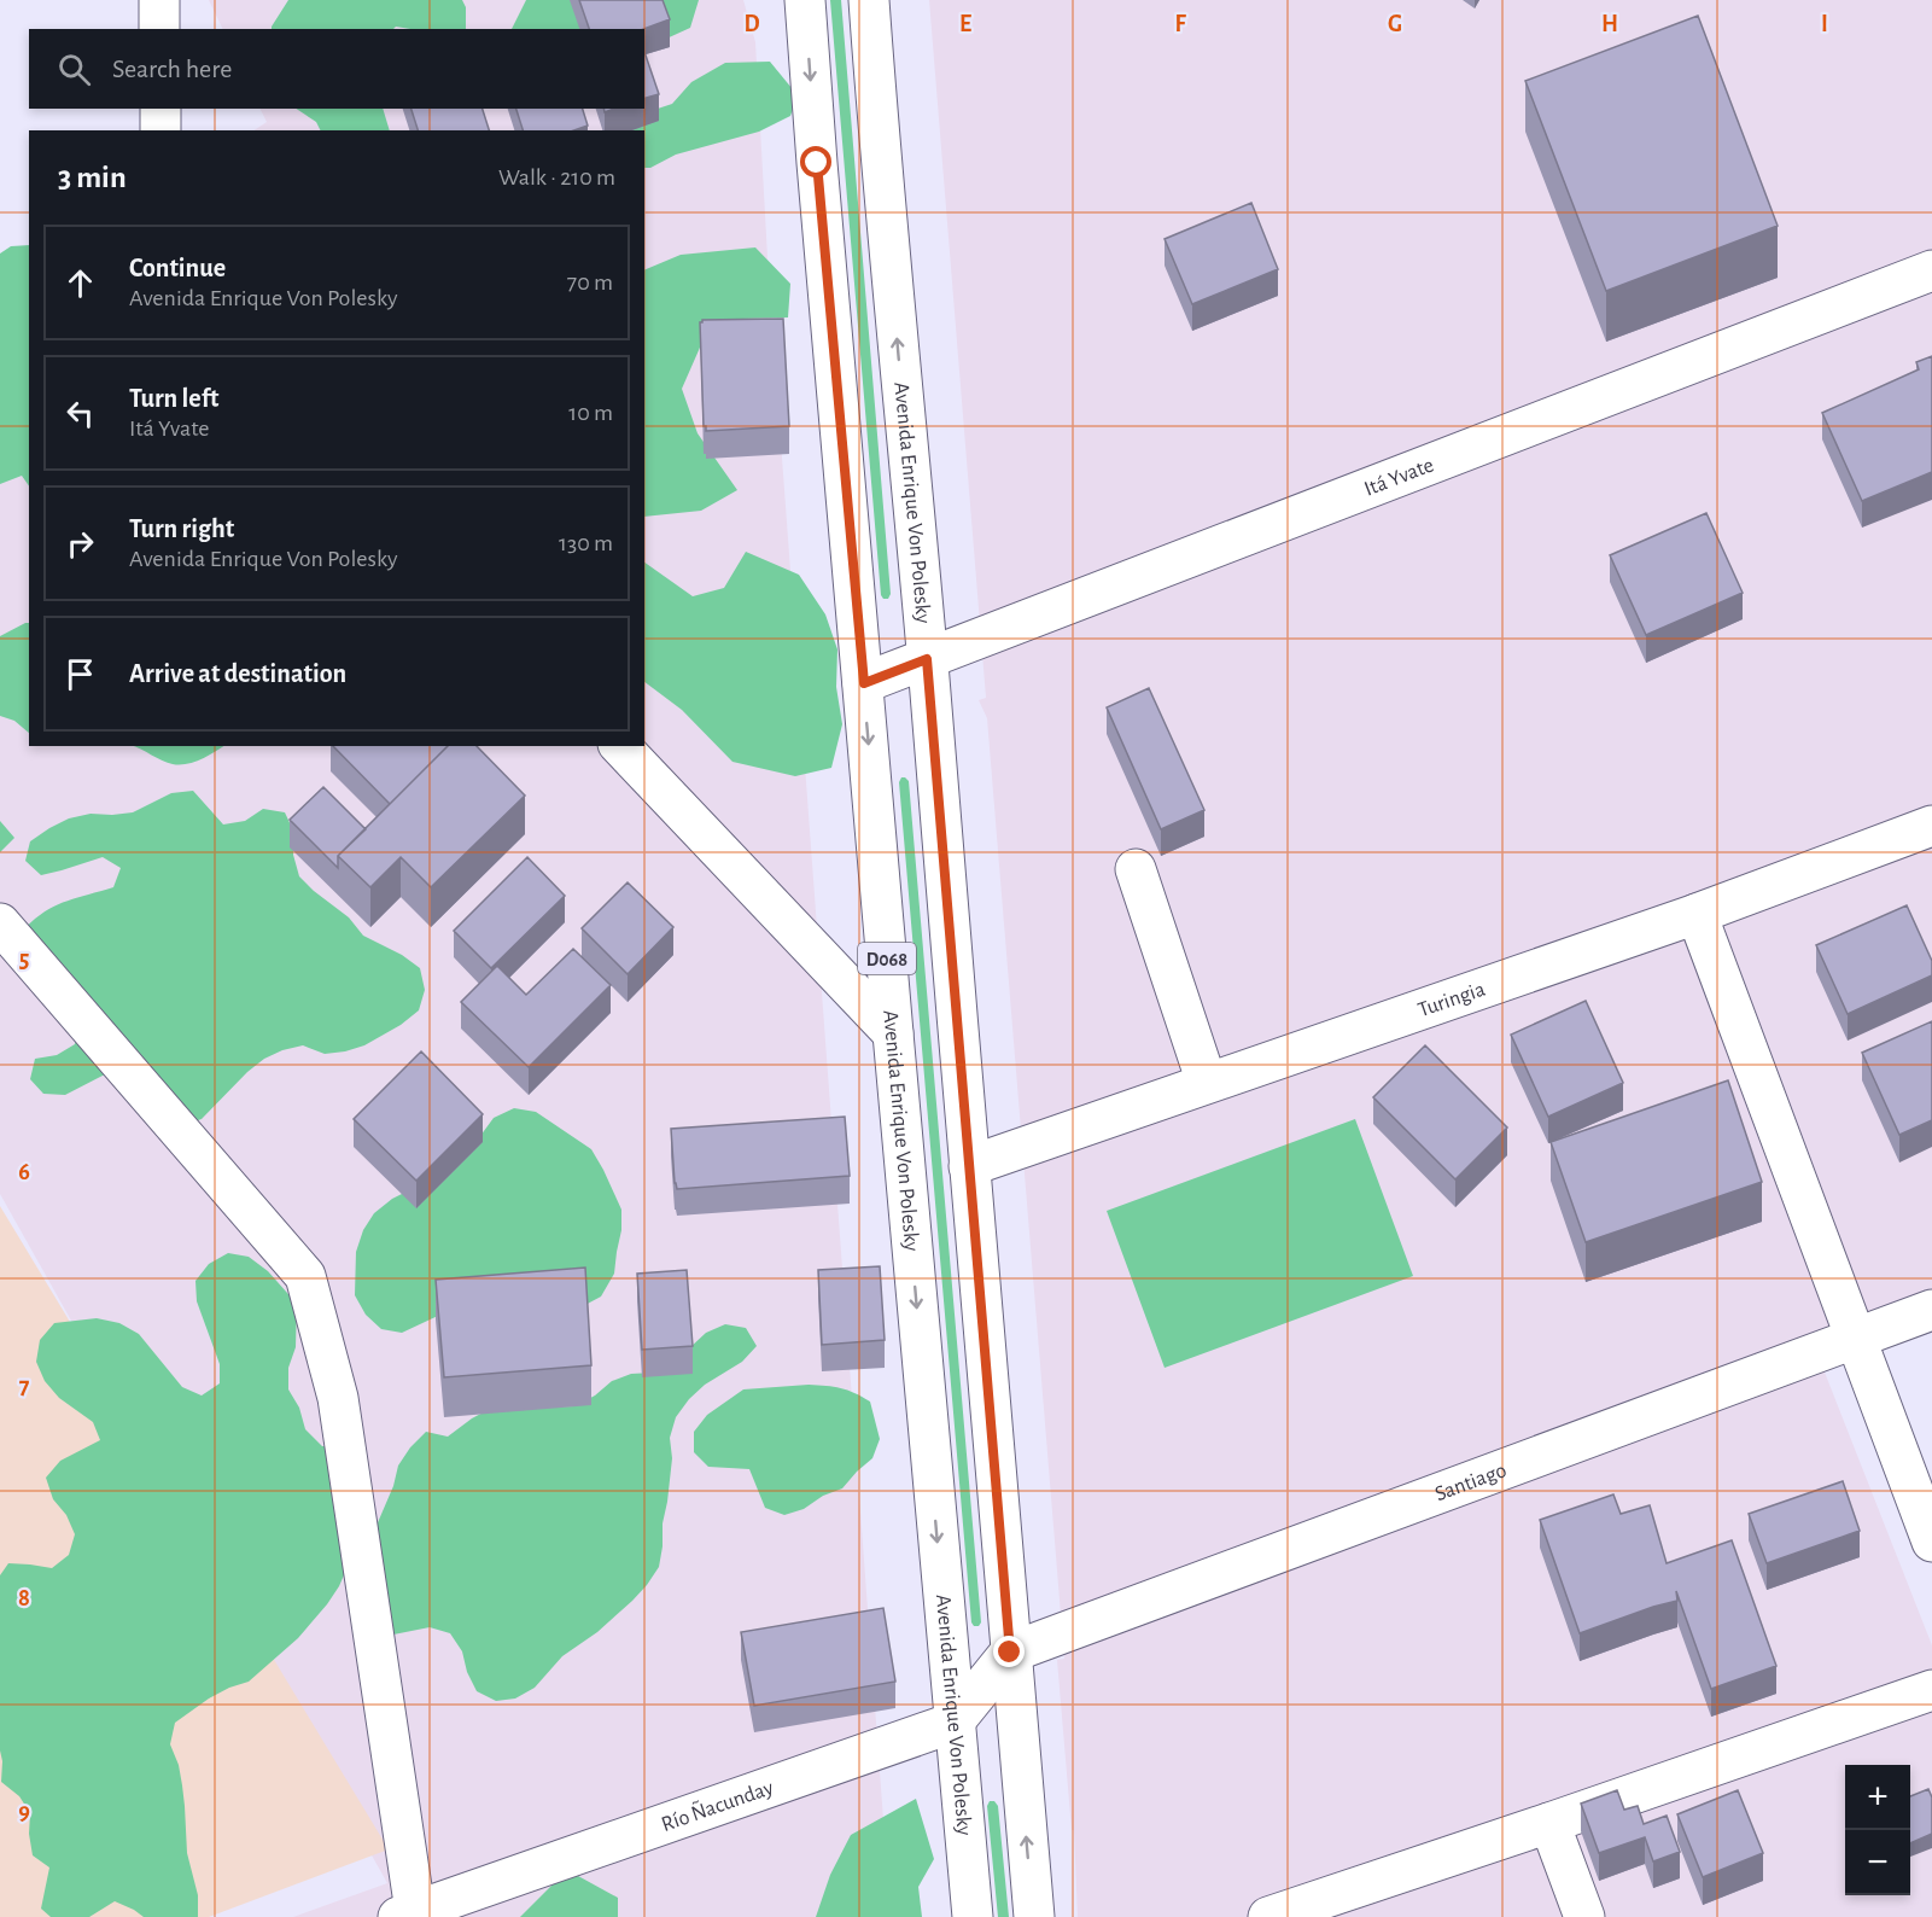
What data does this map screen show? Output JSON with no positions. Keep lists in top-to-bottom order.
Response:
{
  "streets": {
    "street": [
      "Itá Yvate",
      "Avenida Enrique Von Polesky",
      "D068",
      "Turingia",
      "Santiago",
      "Río Ñacunday"
    ]
  },
  "crossings": [
    ["Itá Yvate", "Avenida Enrique Von Polesky"],
    ["Avenida Enrique Von Polesky", "Turingia"],
    ["Avenida Enrique Von Polesky", "Santiago"],
    ["Avenida Enrique Von Polesky", "Río Ñacunday"]
  ],
  "page": {
    "search": "Search here",
    "heading": ["3 min", "Walk · 210 m"],
    "list": [
      ["Continue", "Avenida Enrique Von Polesky", "70 m"],
      ["Turn left", "Itá Yvate", "10 m"],
      ["Turn right", "Avenida Enrique Von Polesky", "130 m"],
      "Arrive at destination"
    ],
    "map_buttons": ["+", "−"]
  },
  "grid": {
    "columns": [
      "D",
      "E",
      "F",
      "G",
      "H",
      "I"
    ],
    "rows": [
      "5",
      "6",
      "7",
      "8",
      "9"
    ]
  }
}
